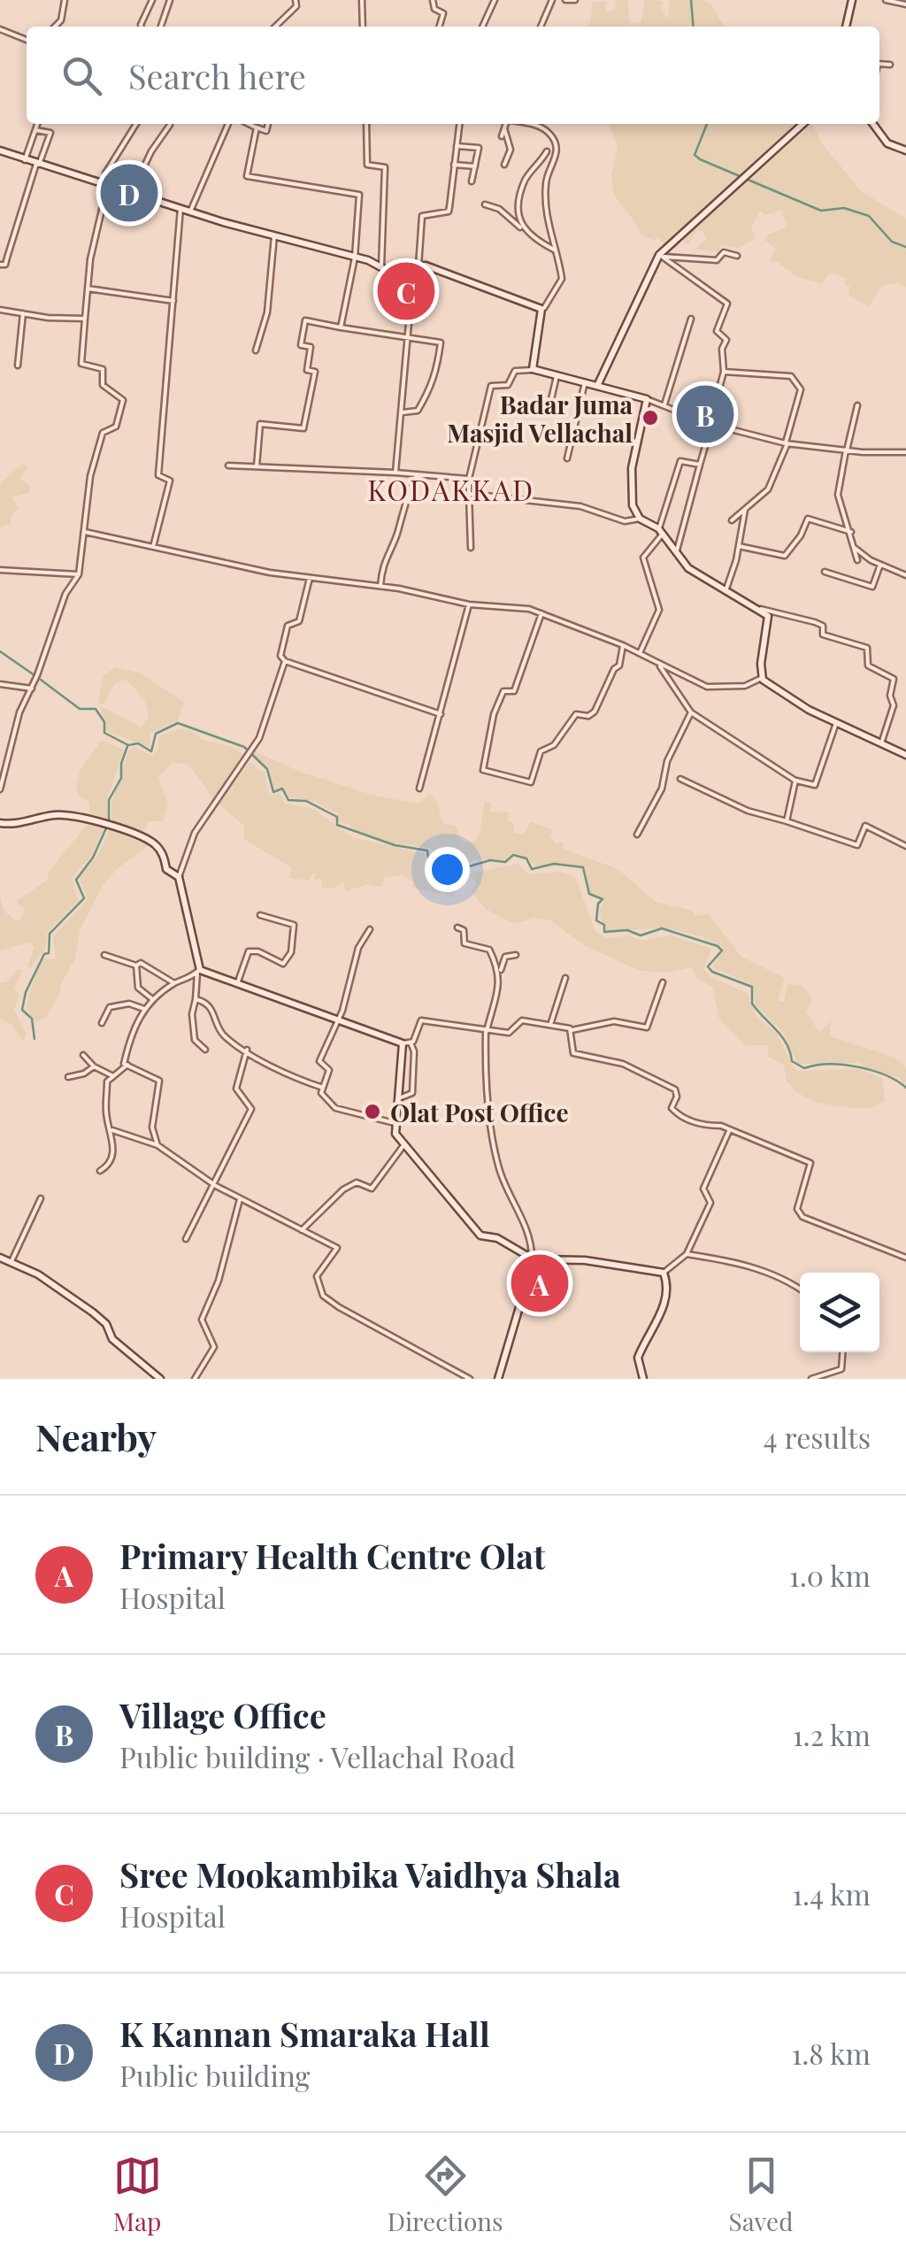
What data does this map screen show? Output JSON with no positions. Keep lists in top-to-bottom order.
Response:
{
  "districts": ["KODAKKAD"],
  "places": ["Badar Juma Masjid Vellachal", "Olat Post Office"],
  "page": {
    "search": "Search here",
    "pins": [
      "D",
      "C",
      "B",
      "A"
    ],
    "heading": ["Nearby", "4 results"],
    "list": [
      {
        "mark": "A",
        "name": "Primary Health Centre Olat",
        "note": "Hospital",
        "value": "1.0 km"
      },
      {
        "mark": "B",
        "name": "Village Office",
        "note": "Public building · Vellachal Road",
        "value": "1.2 km"
      },
      {
        "mark": "C",
        "name": "Sree Mookambika Vaidhya Shala",
        "note": "Hospital",
        "value": "1.4 km"
      },
      {
        "mark": "D",
        "name": "K Kannan Smaraka Hall",
        "note": "Public building",
        "value": "1.8 km"
      }
    ],
    "nav": ["Map", "Directions", "Saved"]
  }
}
